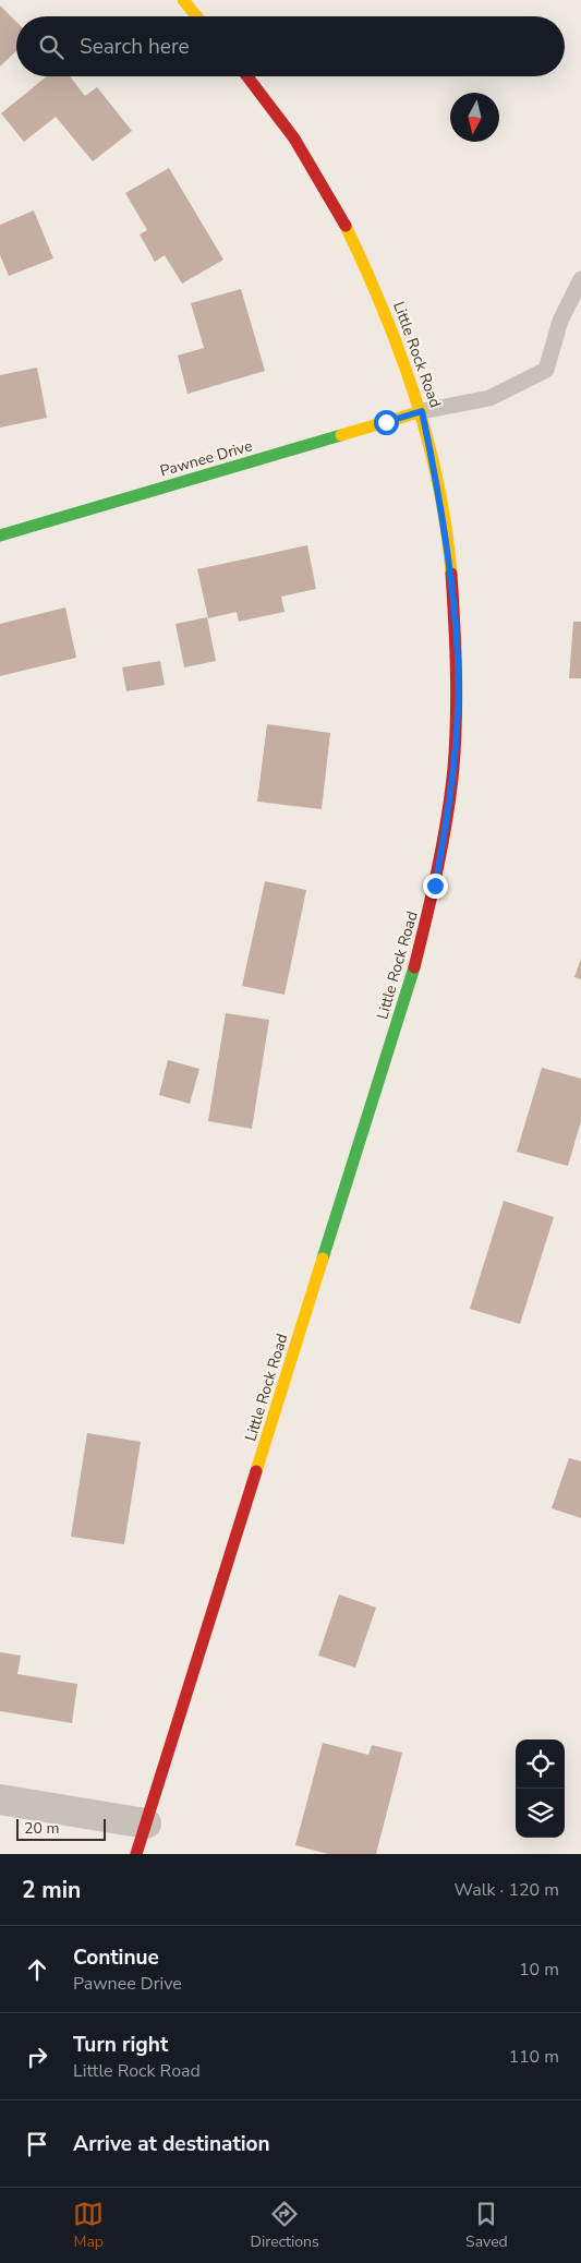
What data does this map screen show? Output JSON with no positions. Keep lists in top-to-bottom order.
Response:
{
  "streets": {
    "main road": ["Little Rock Road", "Pawnee Drive"]
  },
  "crossings": [
    ["Little Rock Road", "Pawnee Drive"]
  ],
  "scale_bar": "20 m",
  "north": "bottom",
  "page": {
    "search": "Search here",
    "scale": "20 m",
    "heading": ["2 min", "Walk · 120 m"],
    "list": [
      ["Continue", "Pawnee Drive", "10 m"],
      ["Turn right", "Little Rock Road", "110 m"],
      "Arrive at destination"
    ],
    "nav": ["Map", "Directions", "Saved"]
  }
}
